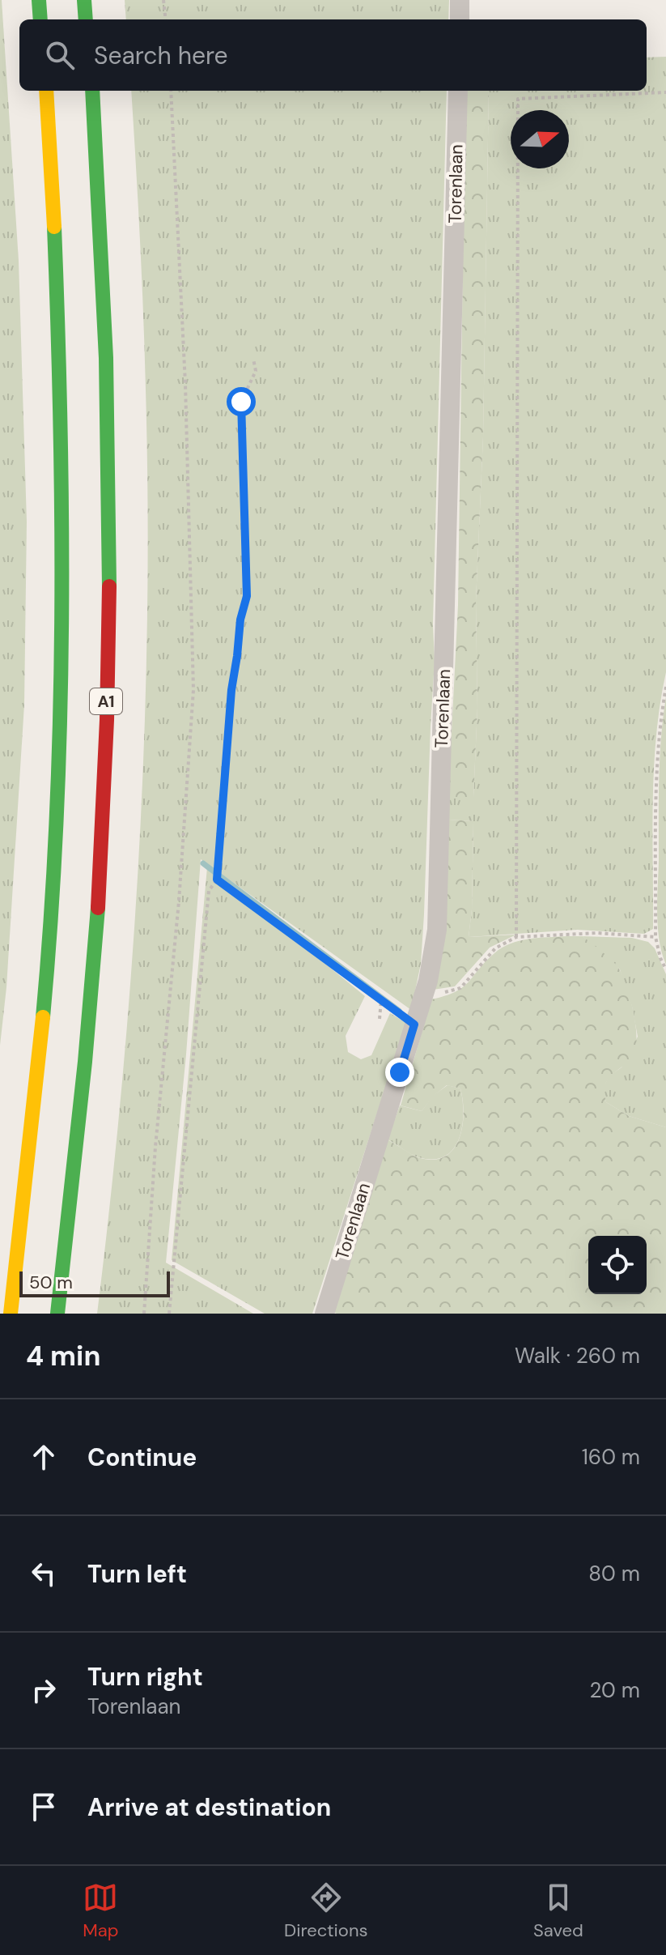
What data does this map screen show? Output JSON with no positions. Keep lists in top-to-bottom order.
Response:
{
  "streets": {
    "highway": ["A1"],
    "street": ["Torenlaan"]
  },
  "scale_bar": "50 m",
  "north": "right",
  "page": {
    "search": "Search here",
    "scale": "50 m",
    "heading": ["4 min", "Walk · 260 m"],
    "list": [
      ["Continue", "160 m"],
      ["Turn left", "80 m"],
      ["Turn right", "Torenlaan", "20 m"],
      "Arrive at destination"
    ],
    "nav": ["Map", "Directions", "Saved"]
  }
}
